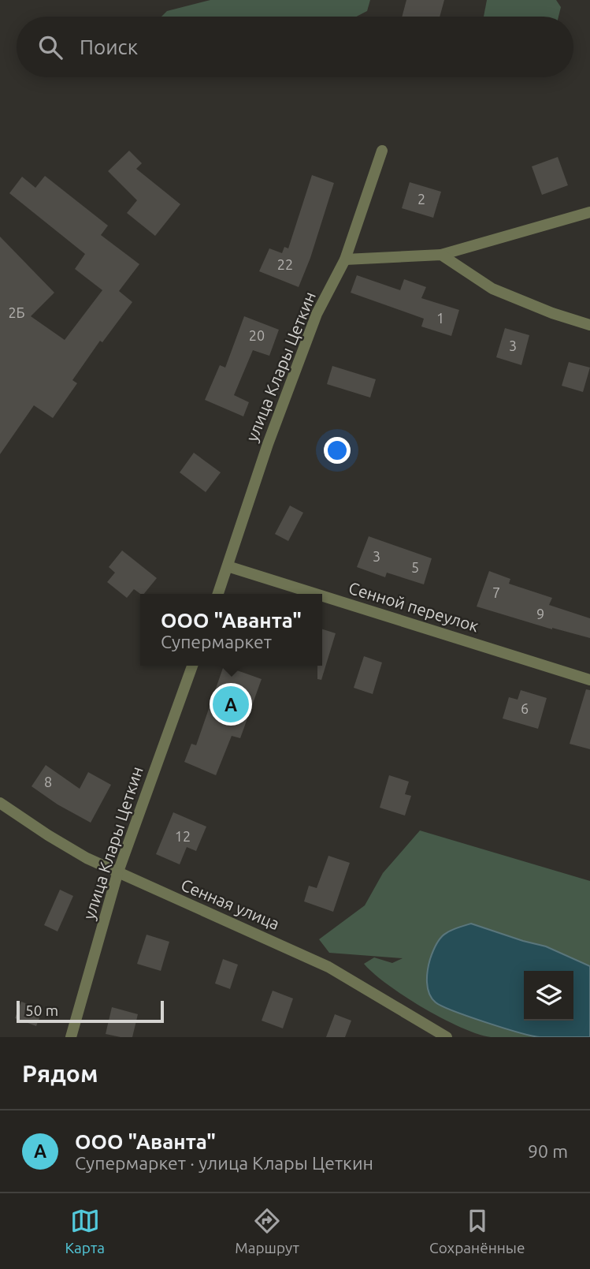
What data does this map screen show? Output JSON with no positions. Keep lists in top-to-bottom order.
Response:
{
  "streets": {
    "street": ["улица Клары Цеткин", "Сенной переулок", "Сенная улица"]
  },
  "crossings": [
    ["улица Клары Цеткин", "Сенной переулок"],
    ["улица Клары Цеткин", "Сенная улица"]
  ],
  "house_numbers": [
    "2",
    "22",
    "2Б",
    "1",
    "20",
    "3",
    "3",
    "5",
    "7",
    "9",
    "6",
    "8",
    "12"
  ],
  "scale_bar": "50 m",
  "page": {
    "search": "Поиск",
    "popup": ["ООО \"Аванта\"", "Супермаркет"],
    "pins": "A",
    "scale": "50 m",
    "heading": "Рядом",
    "list": [
      {
        "mark": "A",
        "name": "ООО \"Аванта\"",
        "note": "Супермаркет · улица Клары Цеткин",
        "value": "90 m"
      }
    ],
    "nav": ["Карта", "Маршрут", "Сохранённые"]
  }
}
